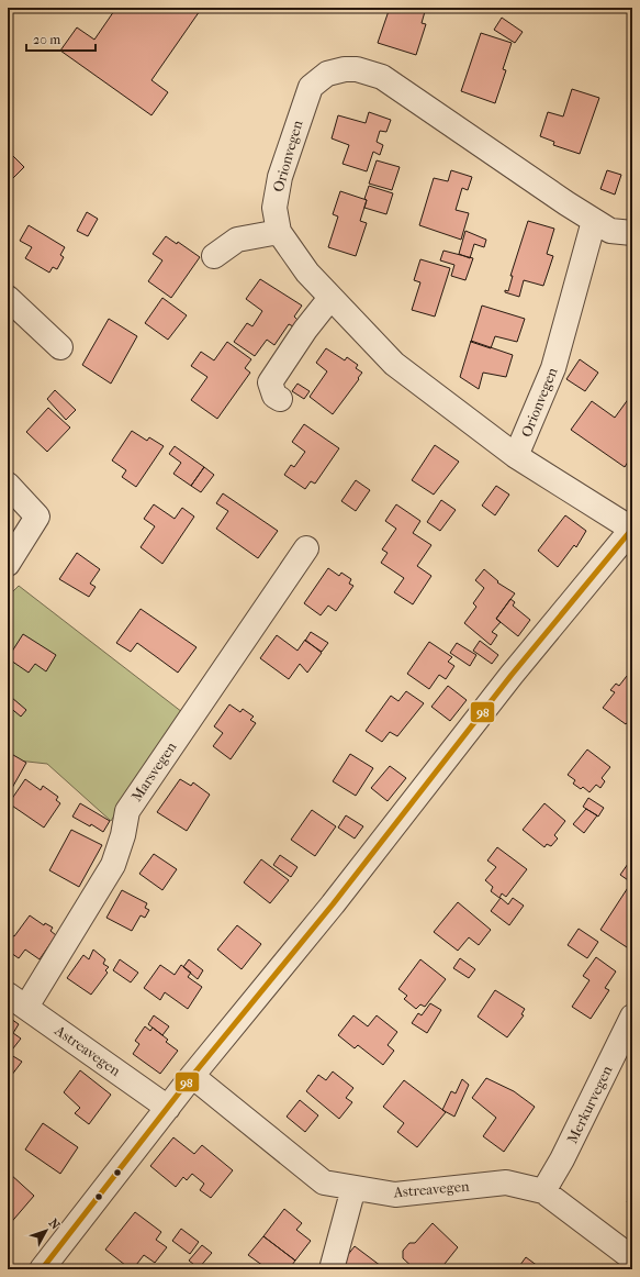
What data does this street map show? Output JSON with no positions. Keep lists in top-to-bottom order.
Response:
{
  "streets": {
    "street": [
      "Orionvegen",
      "Marsvegen",
      "Astreavegen",
      "Merkurvegen"
    ]
  },
  "crossings": [
    ["Marsvegen", "Astreavegen"],
    ["Astreavegen", "Merkurvegen"]
  ],
  "lines": ["transit line 98"],
  "scale_bar": "20 m",
  "north": "top right"
}
